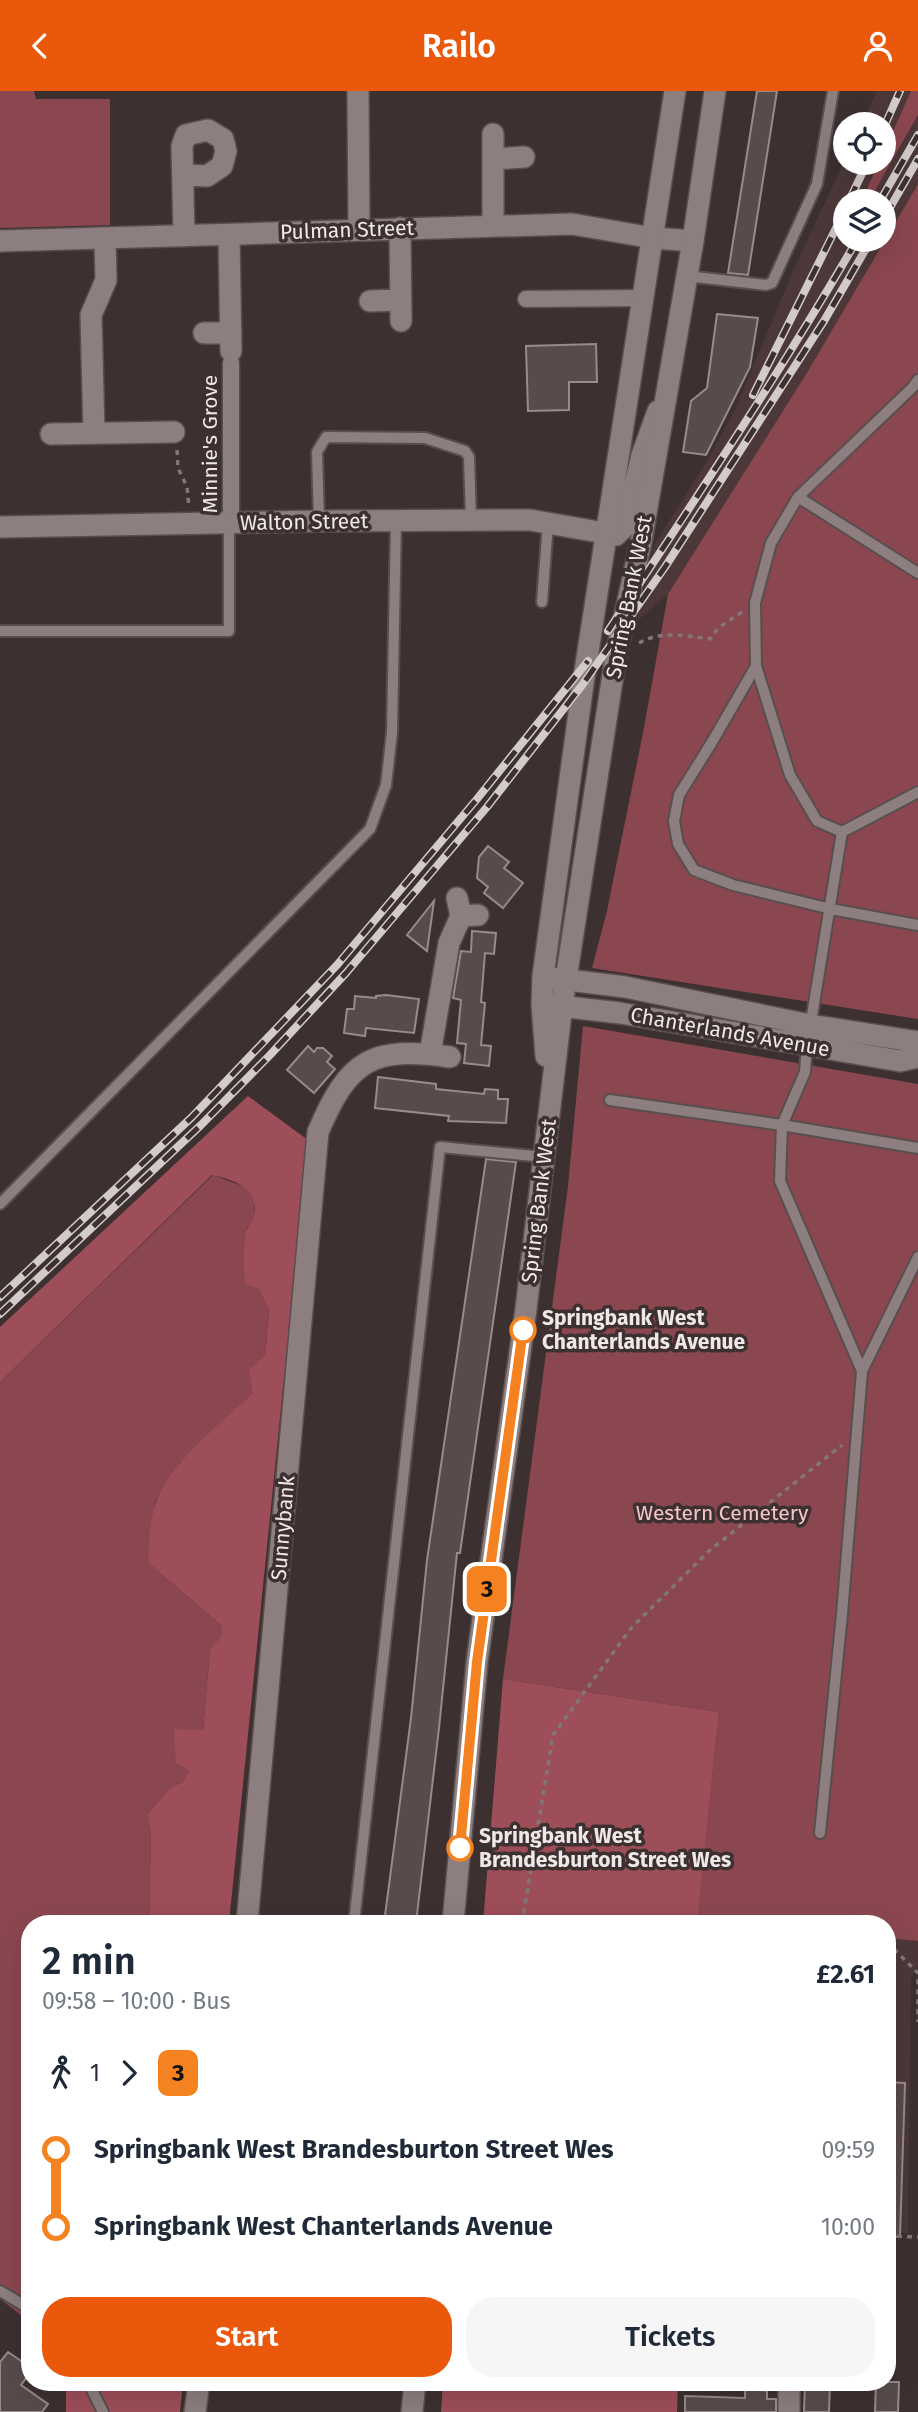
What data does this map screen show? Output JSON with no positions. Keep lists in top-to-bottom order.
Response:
{
  "streets": {
    "street": [
      "Pulman Street",
      "Minnie's Grove",
      "Walton Street",
      "Spring Bank West",
      "Chanterlands Avenue",
      "Sunnybank"
    ]
  },
  "crossings": [
    ["Pulman Street", "Spring Bank West"],
    ["Minnie's Grove", "Walton Street"],
    ["Walton Street", "Spring Bank West"],
    ["Spring Bank West", "Chanterlands Avenue"]
  ],
  "parks": ["Western Cemetery"],
  "places": ["Springbank West Chanterlands Avenue", "Springbank West Brandesburton Street Wes"],
  "lines": ["bus line 3"],
  "page": {
    "header": "Railo",
    "on_map": "3",
    "heading": ["2 min", "09:58 – 10:00 · Bus", "£2.61"],
    "legs": ["1", "3"],
    "list": [
      {
        "name": "Springbank West Brandesburton Street Wes",
        "value": "09:59"
      },
      {
        "name": "Springbank West Chanterlands Avenue",
        "value": "10:00"
      }
    ],
    "buttons": ["Start", "Tickets"]
  }
}
